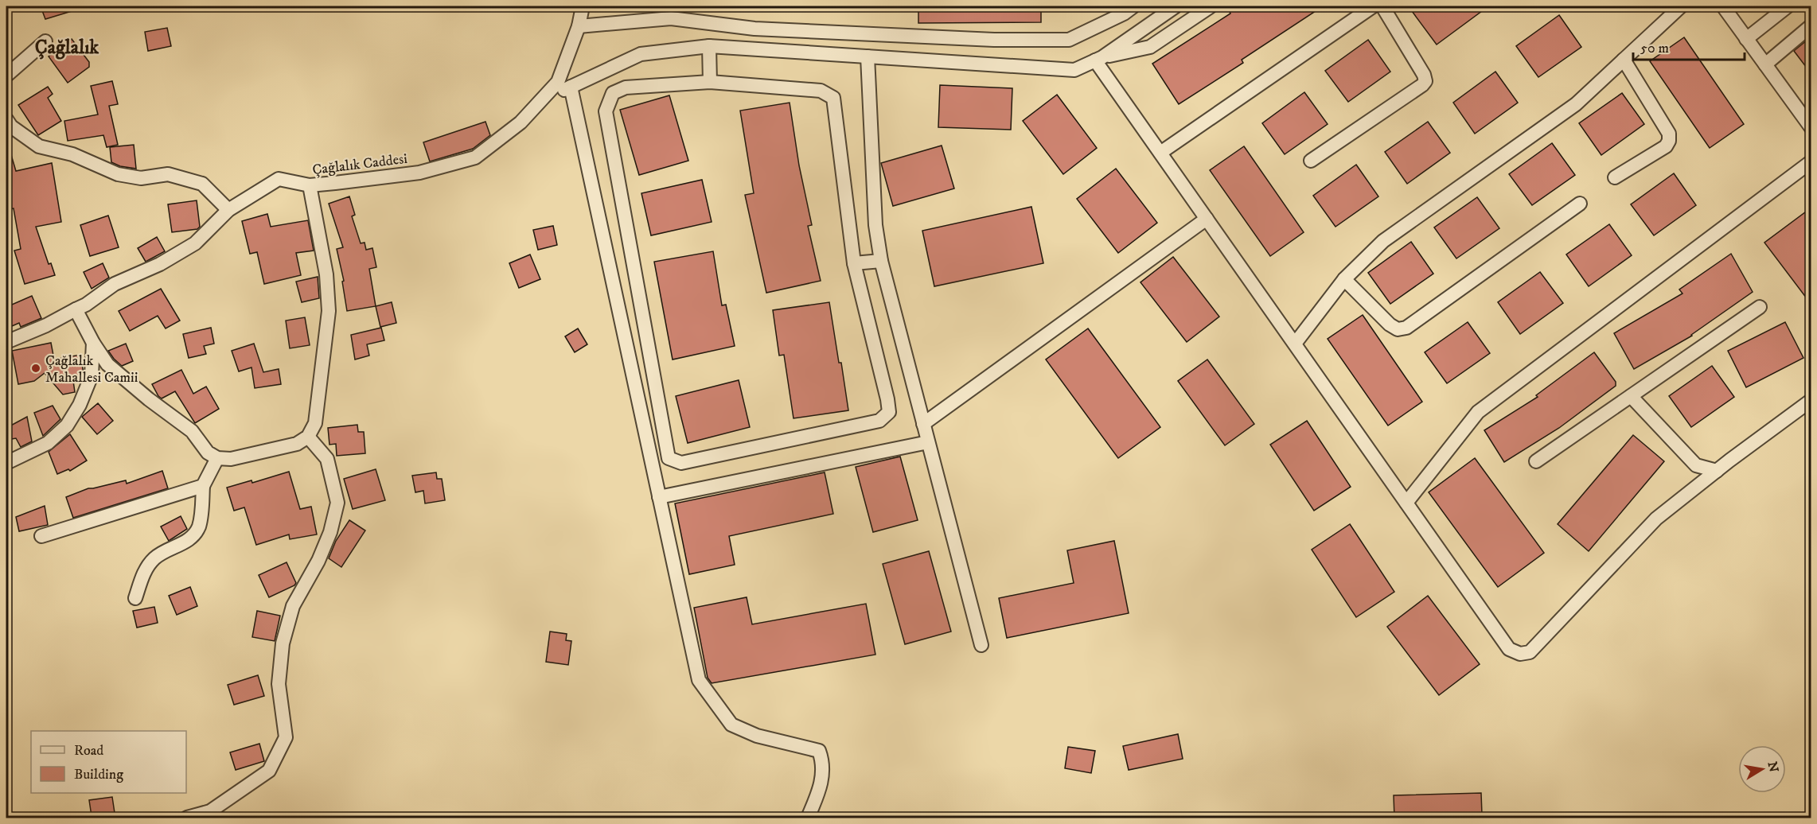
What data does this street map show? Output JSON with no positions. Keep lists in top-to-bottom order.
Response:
{
  "streets": {
    "street": ["Çağlalık Caddesi"]
  },
  "districts": ["Çağlalık"],
  "places": ["Çağlalık Mahallesi Camii"],
  "legend": ["Road", "Building"],
  "scale_bar": "50 m",
  "north": "right"
}
